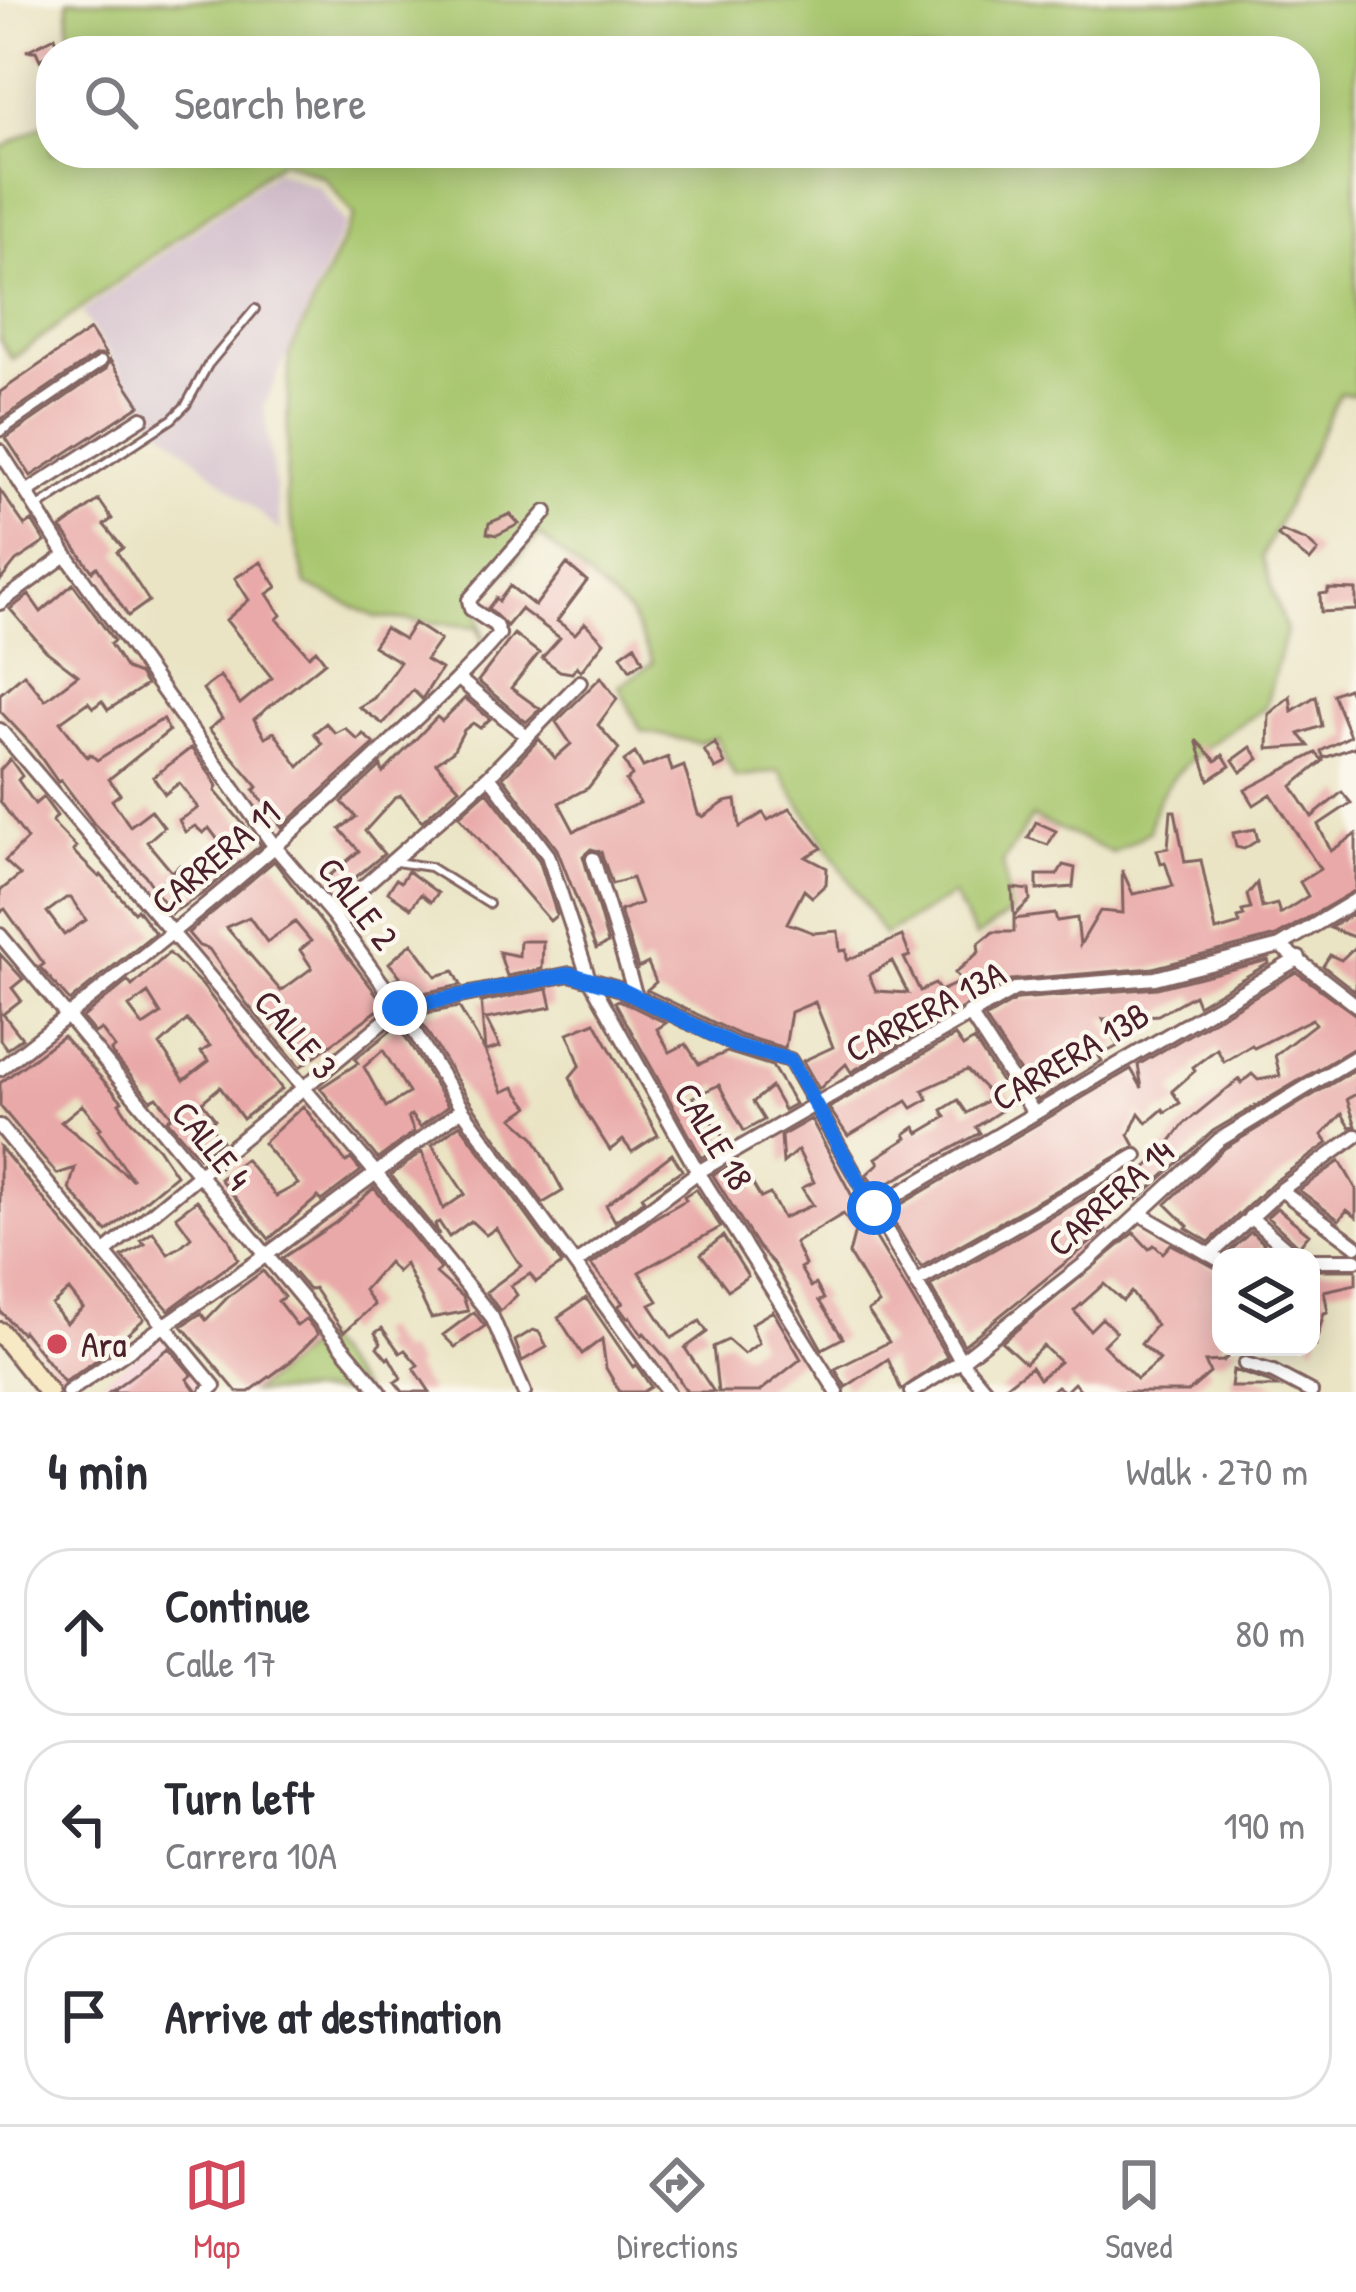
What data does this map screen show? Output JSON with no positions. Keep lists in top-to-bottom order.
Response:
{
  "streets": {
    "street": [
      "CARRERA 11",
      "CALLE 2",
      "CARRERA 13A",
      "CALLE 3",
      "CARRERA 13B",
      "CALLE 18",
      "CALLE 4",
      "CARRERA 14"
    ]
  },
  "crossings": [
    ["CARRERA 11", "CALLE 2"],
    ["CARRERA 11", "CALLE 3"],
    ["CARRERA 11", "CALLE 4"],
    ["CALLE 2", "CARRERA 13A"],
    ["CARRERA 13A", "CALLE 18"]
  ],
  "places": ["Ara"],
  "page": {
    "search": "Search here",
    "heading": ["4 min", "Walk · 270 m"],
    "list": [
      ["Continue", "Calle 17", "80 m"],
      ["Turn left", "Carrera 10A", "190 m"],
      "Arrive at destination"
    ],
    "nav": ["Map", "Directions", "Saved"]
  }
}
